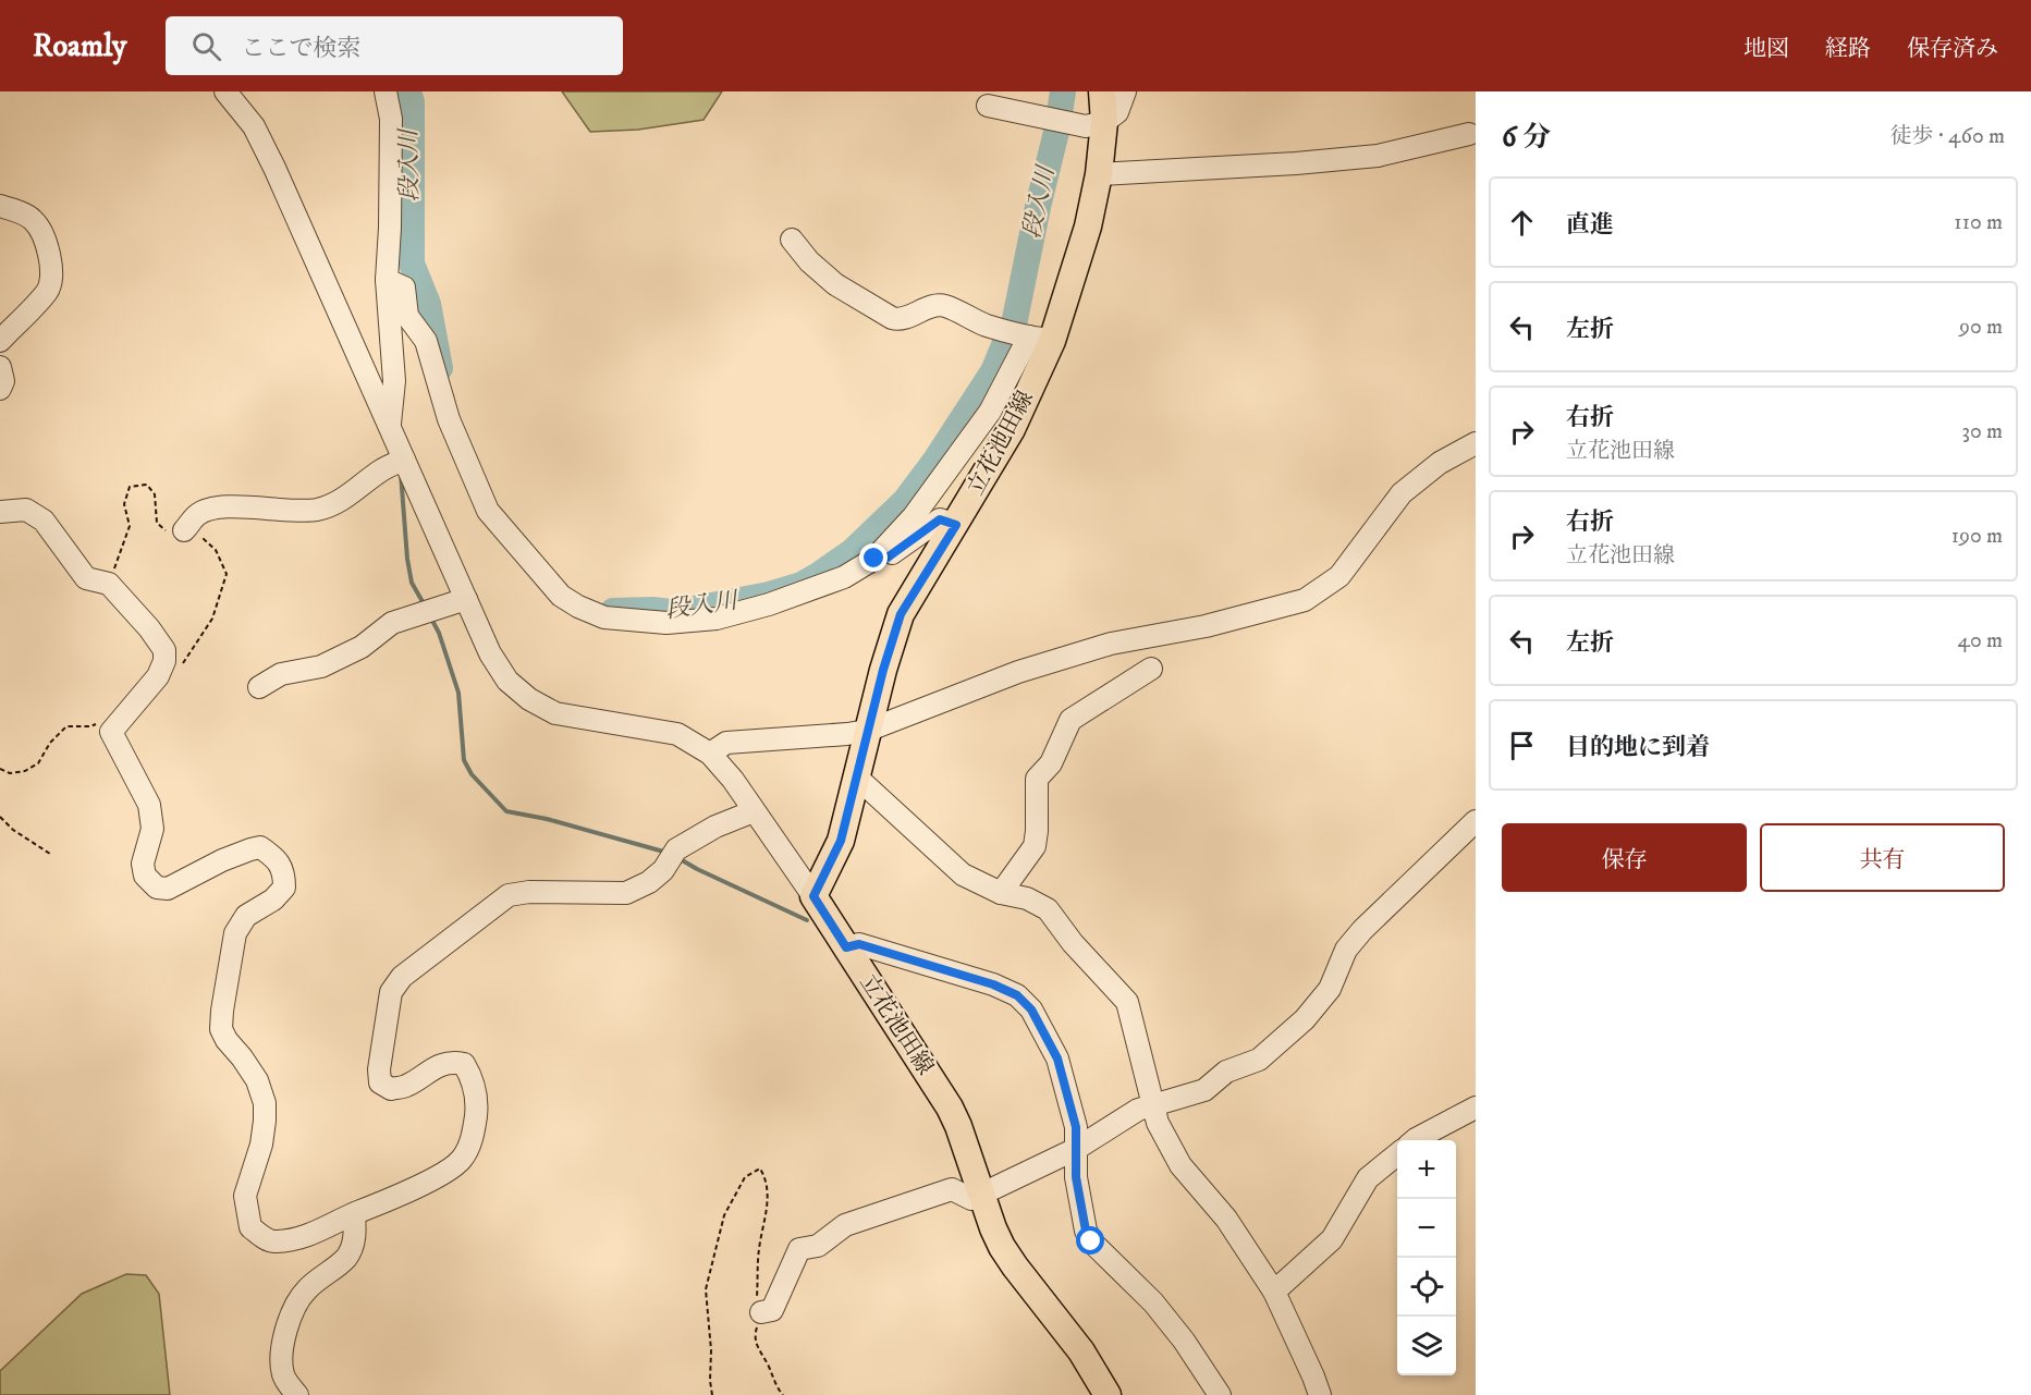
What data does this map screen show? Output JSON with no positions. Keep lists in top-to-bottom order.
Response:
{
  "streets": {
    "main road": ["立花池田線"]
  },
  "water": ["段入川"],
  "page": {
    "header": "Roamly",
    "search": "ここで検索",
    "nav": ["地図", "経路", "保存済み"],
    "heading": ["6 分", "徒歩 · 460 m"],
    "list": [
      ["直進", "110 m"],
      ["左折", "90 m"],
      ["右折", "立花池田線", "30 m"],
      ["右折", "立花池田線", "190 m"],
      ["左折", "40 m"],
      "目的地に到着"
    ],
    "buttons": ["保存", "共有"],
    "map_buttons": ["+", "−"]
  }
}
